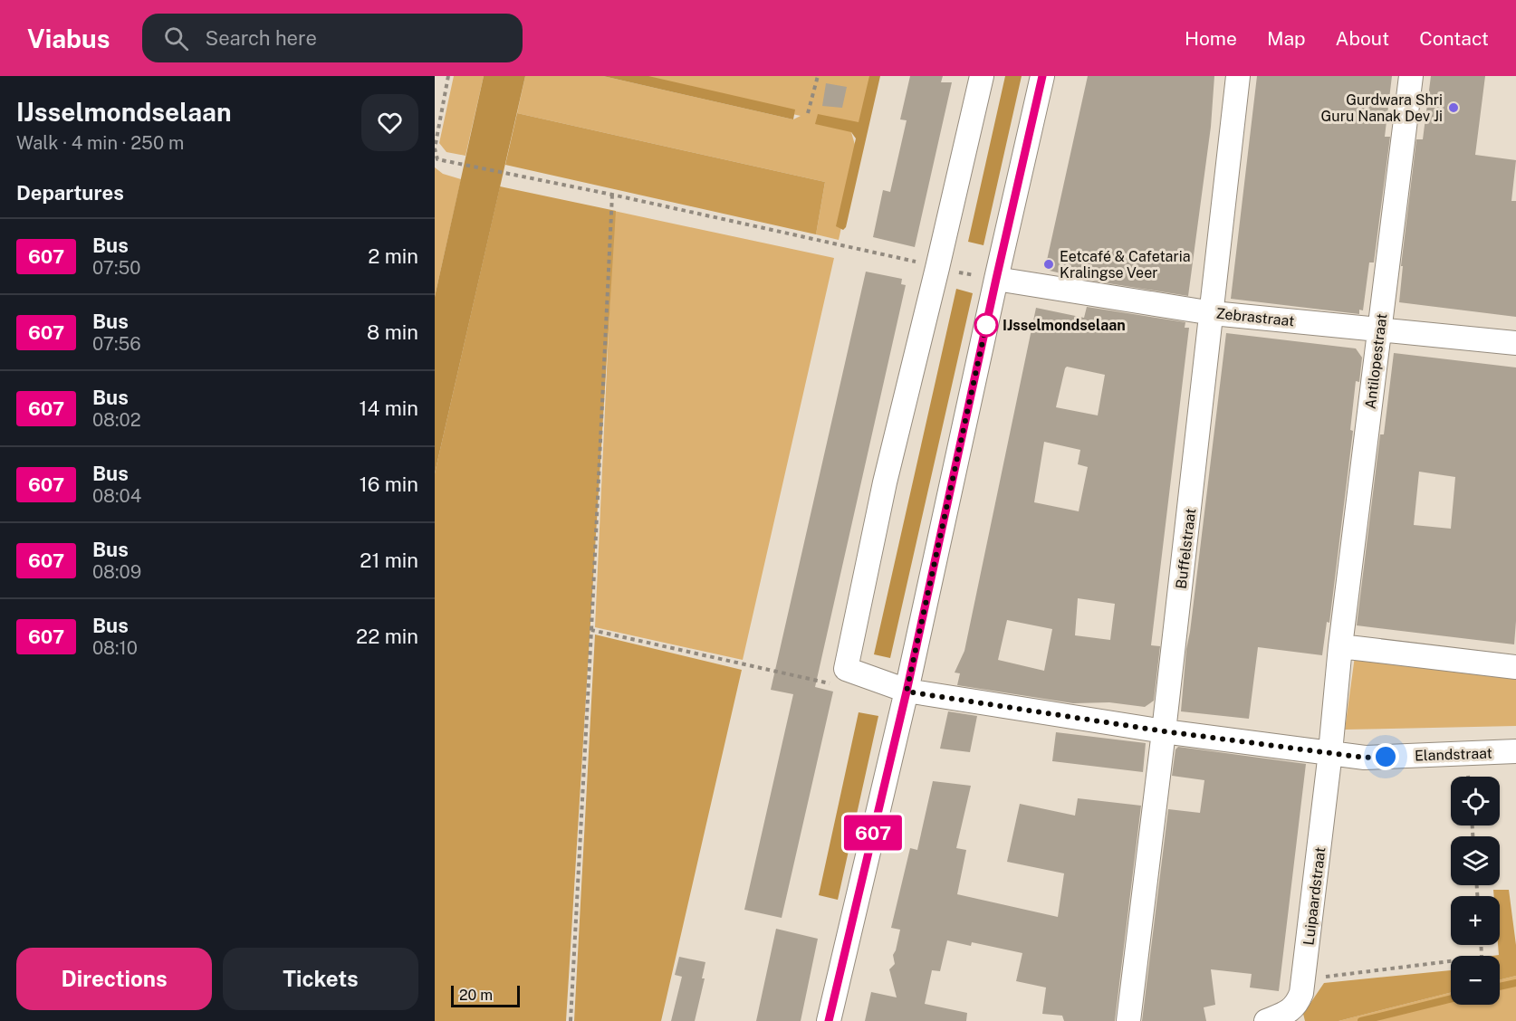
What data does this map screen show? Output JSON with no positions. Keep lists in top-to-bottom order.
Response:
{
  "streets": {
    "street": [
      "Zebrastraat",
      "Antilopestraat",
      "Buffelstraat",
      "Elandstraat",
      "Luipaardstraat"
    ]
  },
  "crossings": [
    ["Zebrastraat", "Antilopestraat"],
    ["Zebrastraat", "Buffelstraat"],
    ["Antilopestraat", "Elandstraat"],
    ["Antilopestraat", "Luipaardstraat"],
    ["Buffelstraat", "Elandstraat"],
    ["Elandstraat", "Luipaardstraat"]
  ],
  "places": ["Gurdwara Shri Guru Nanak Dev Ji", "Eetcafé & Cafetaria Kralingse Veer", "IJsselmondselaan"],
  "lines": ["bus line 607"],
  "scale_bar": "20 m",
  "page": {
    "header": "Viabus",
    "search": "Search here",
    "nav": [
      "Home",
      "Map",
      "About",
      "Contact"
    ],
    "heading": [
      ["IJsselmondselaan", "Walk · 4 min · 250 m"],
      "Departures"
    ],
    "on_map": "607",
    "list": [
      {
        "mark": "607",
        "name": "Bus",
        "note": "07:50",
        "value": "2 min"
      },
      {
        "mark": "607",
        "name": "Bus",
        "note": "07:56",
        "value": "8 min"
      },
      {
        "mark": "607",
        "name": "Bus",
        "note": "08:02",
        "value": "14 min"
      },
      {
        "mark": "607",
        "name": "Bus",
        "note": "08:04",
        "value": "16 min"
      },
      {
        "mark": "607",
        "name": "Bus",
        "note": "08:09",
        "value": "21 min"
      },
      {
        "mark": "607",
        "name": "Bus",
        "note": "08:10",
        "value": "22 min"
      }
    ],
    "map_buttons": ["+", "−"],
    "buttons": ["Directions", "Tickets"],
    "scale": "20 m"
  }
}
